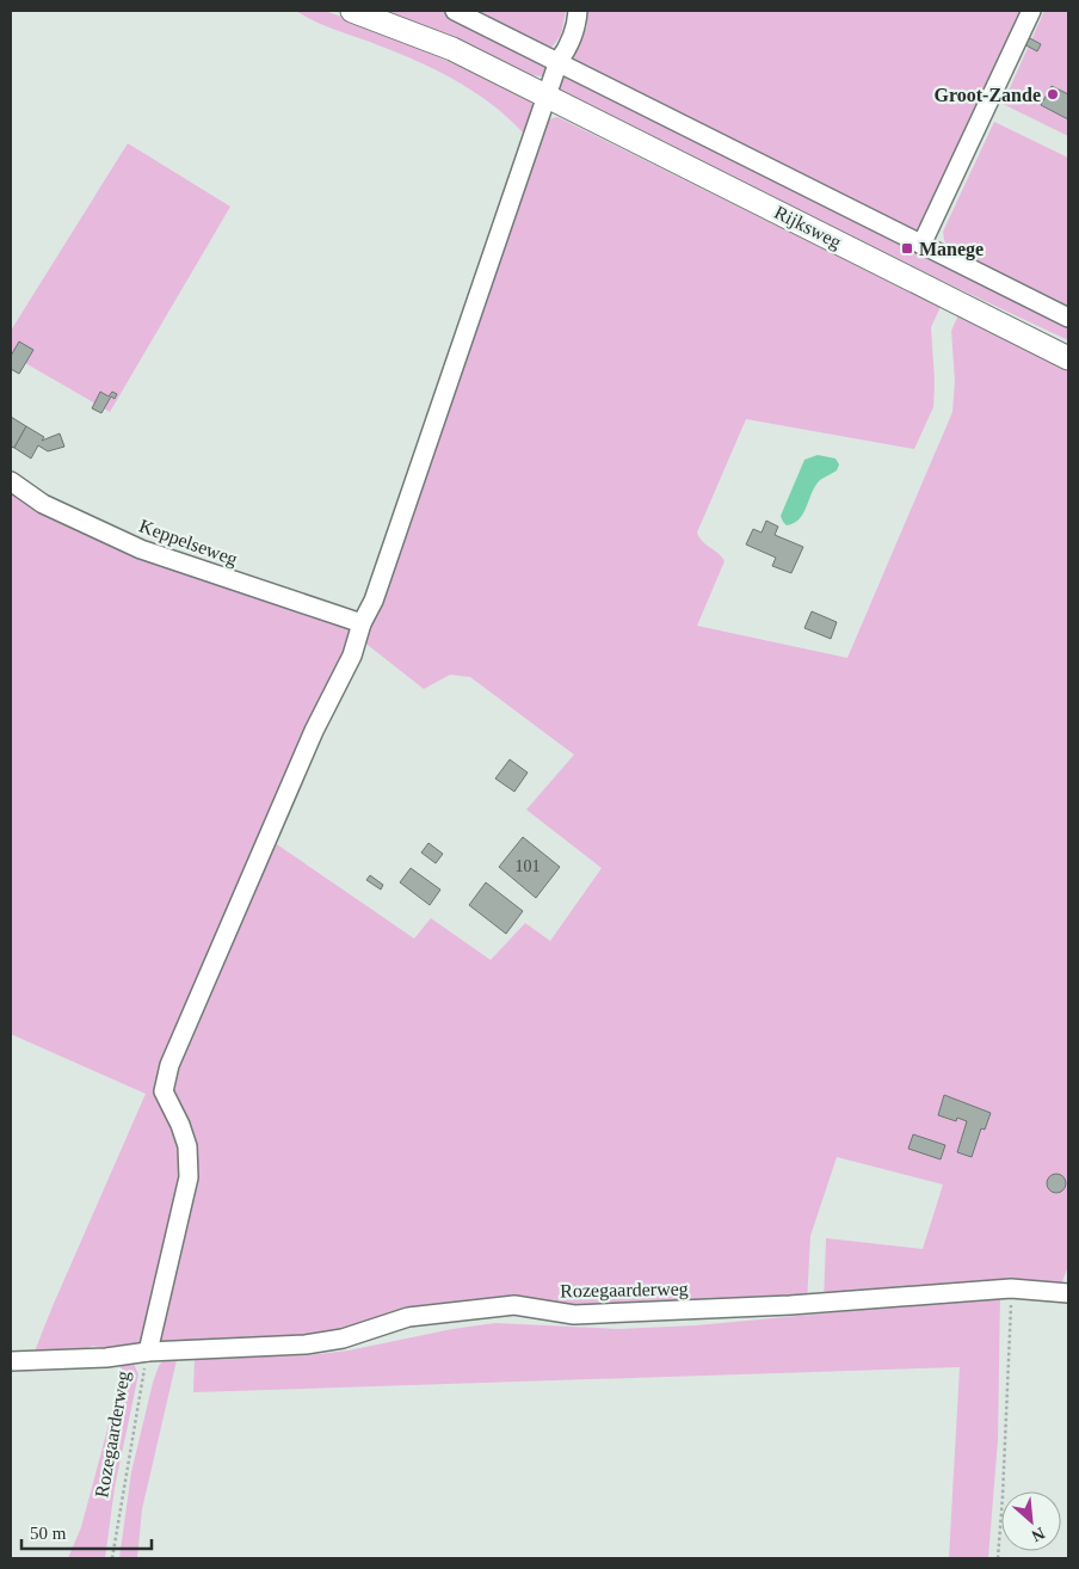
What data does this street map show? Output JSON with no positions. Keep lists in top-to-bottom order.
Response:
{
  "streets": {
    "main road": ["Rijksweg"],
    "street": ["Keppelseweg", "Rozegaarderweg"]
  },
  "places": {
    "other": ["Groot-Zande"],
    "transit": ["Manege"]
  },
  "house_numbers": ["101"],
  "scale_bar": "50 m",
  "north": "bottom right"
}
